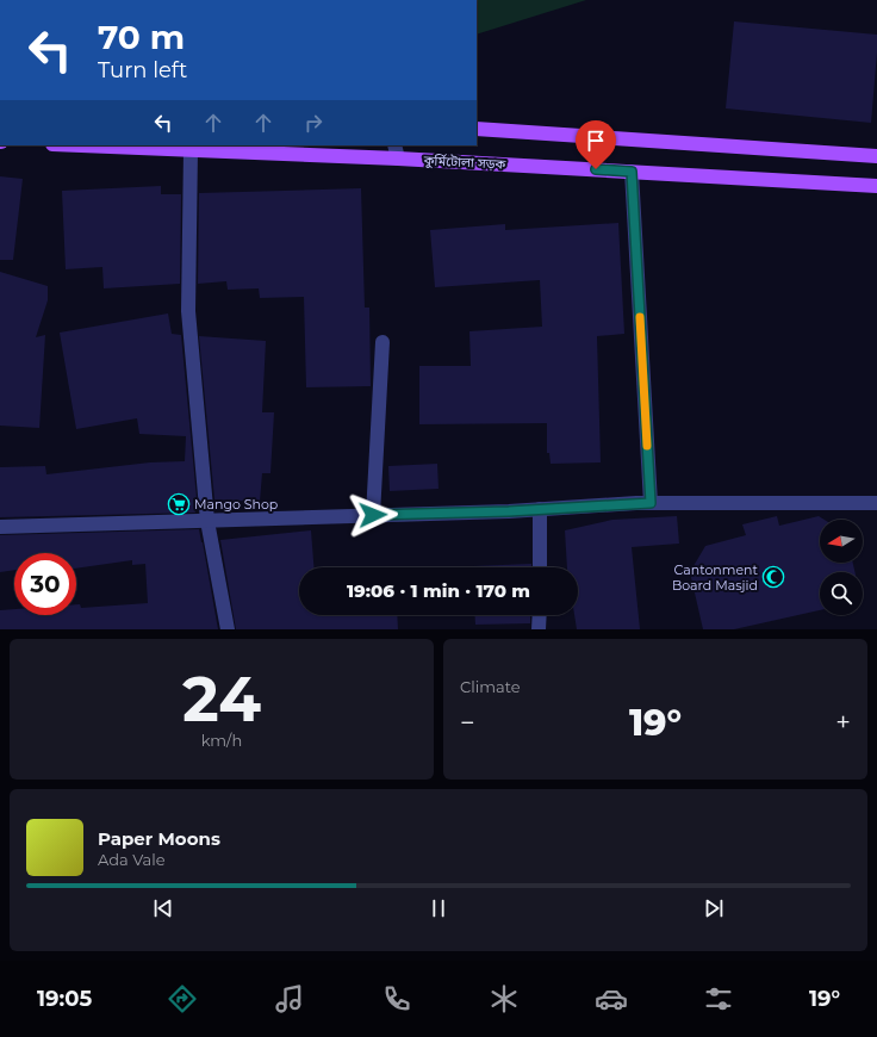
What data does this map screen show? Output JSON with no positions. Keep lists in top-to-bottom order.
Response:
{
  "streets": {
    "main road": ["কুর্মিটোলা সড়ক"]
  },
  "places": {
    "supermarket": ["Mango Shop"],
    "mosque": ["Cantonment Board Masjid"]
  },
  "north": "left",
  "page": {
    "turn": ["70 m", "Turn left"],
    "limit": "30",
    "trip": "19:06 · 1 min · 170 m",
    "tile": [
      ["24", "km/h"],
      "Climate"
    ],
    "heat": ["−", "19°", "+"],
    "song": ["Paper Moons", "Ada Vale"],
    "tabs": ["19:05", "19°"]
  }
}
